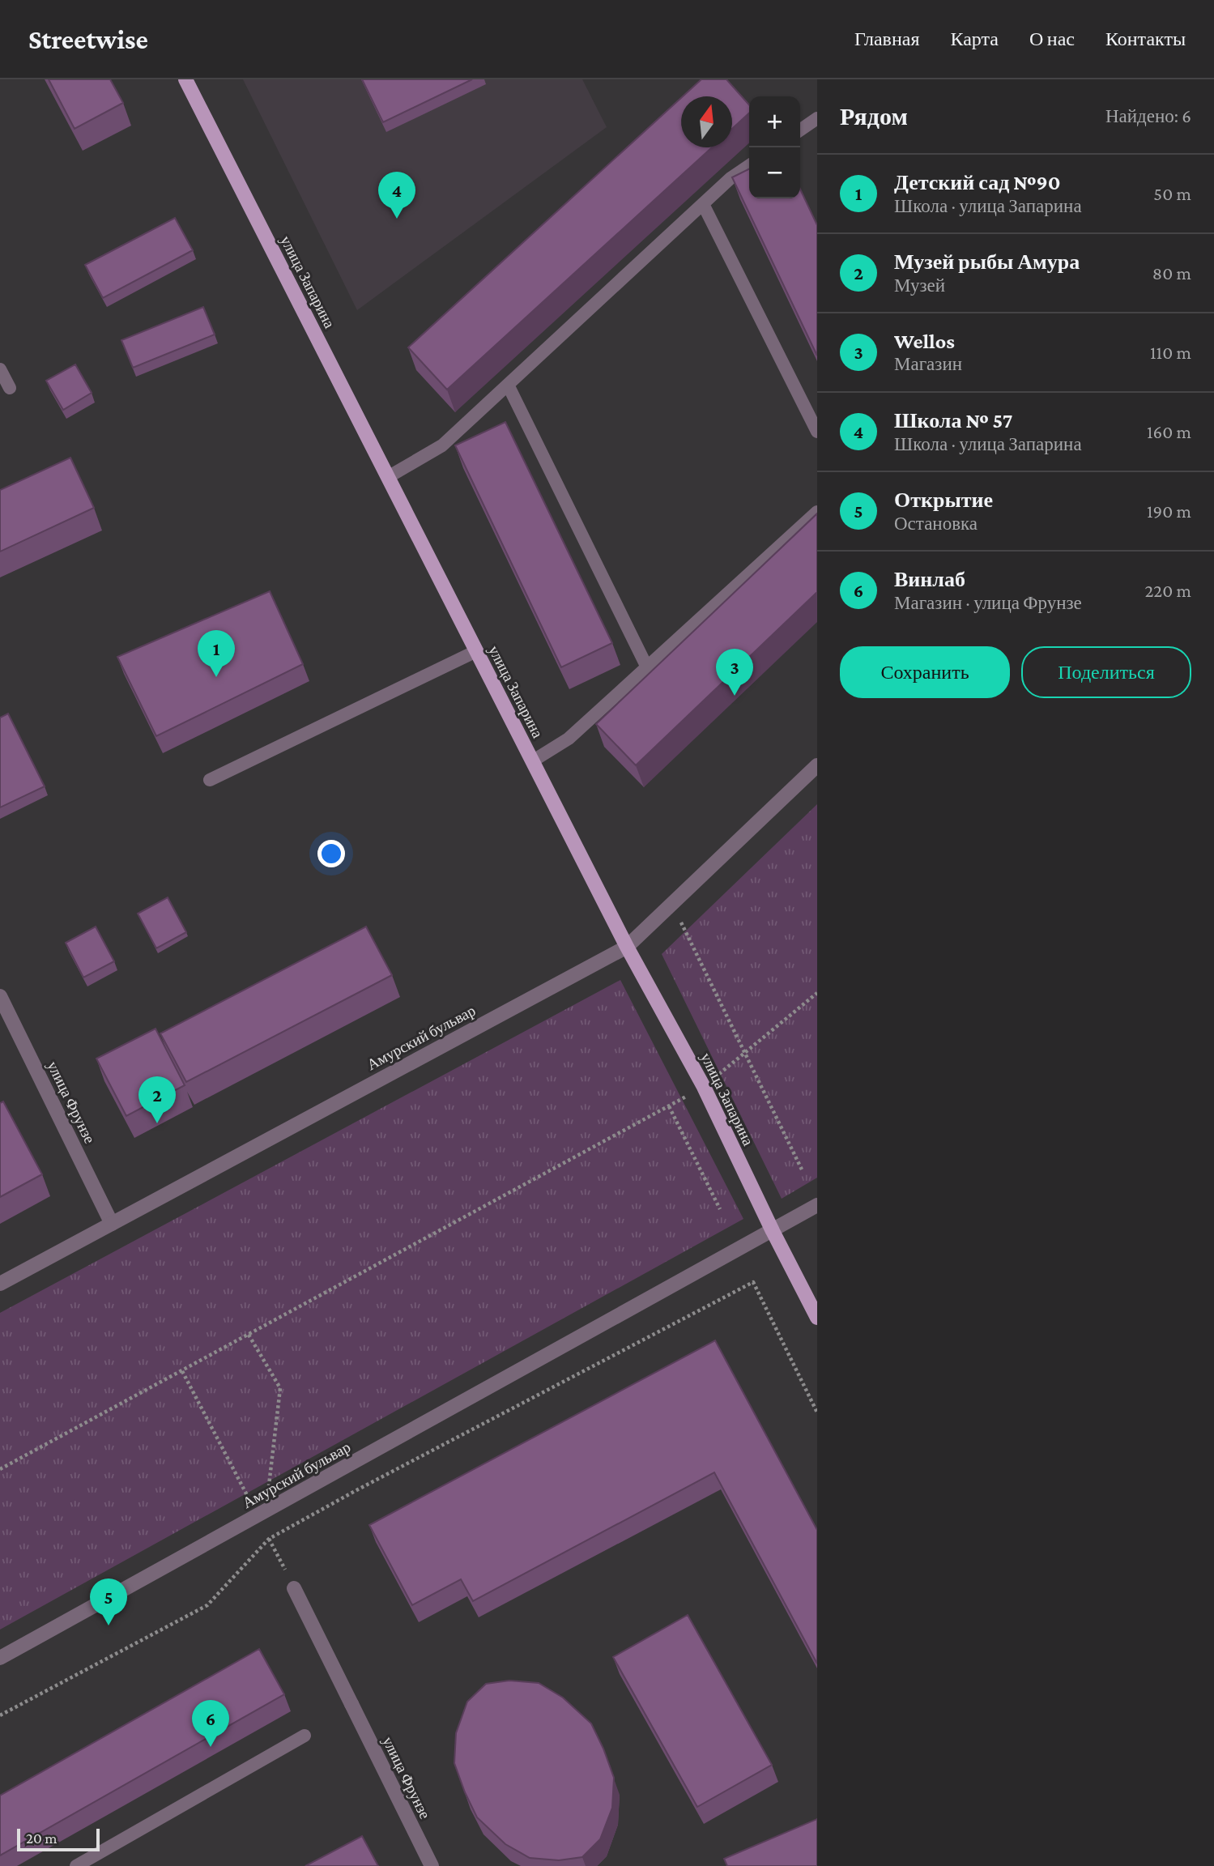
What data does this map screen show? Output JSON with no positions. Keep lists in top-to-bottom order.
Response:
{
  "streets": {
    "main road": ["улица Запарина"],
    "street": ["Амурский бульвар", "улица Фрунзе"]
  },
  "crossings": [
    ["улица Запарина", "Амурский бульвар"],
    ["Амурский бульвар", "улица Фрунзе"]
  ],
  "scale_bar": "20 m",
  "north": "top",
  "page": {
    "header": "Streetwise",
    "nav": [
      "Главная",
      "Карта",
      "О нас",
      "Контакты"
    ],
    "heading": ["Рядом", "Найдено: 6"],
    "map_buttons": ["+", "−"],
    "list": [
      {
        "mark": "1",
        "name": "Детский сад №90",
        "note": "Школа · улица Запарина",
        "value": "50 m"
      },
      {
        "mark": "2",
        "name": "Музей рыбы Амура",
        "note": "Музей",
        "value": "80 m"
      },
      {
        "mark": "3",
        "name": "Wellos",
        "note": "Магазин",
        "value": "110 m"
      },
      {
        "mark": "4",
        "name": "Школа № 57",
        "note": "Школа · улица Запарина",
        "value": "160 m"
      },
      {
        "mark": "5",
        "name": "Открытие",
        "note": "Остановка",
        "value": "190 m"
      },
      {
        "mark": "6",
        "name": "Винлаб",
        "note": "Магазин · улица Фрунзе",
        "value": "220 m"
      }
    ],
    "pins": [
      "4",
      "1",
      "3",
      "2",
      "5",
      "6"
    ],
    "buttons": ["Сохранить", "Поделиться"],
    "scale": "20 m"
  }
}
